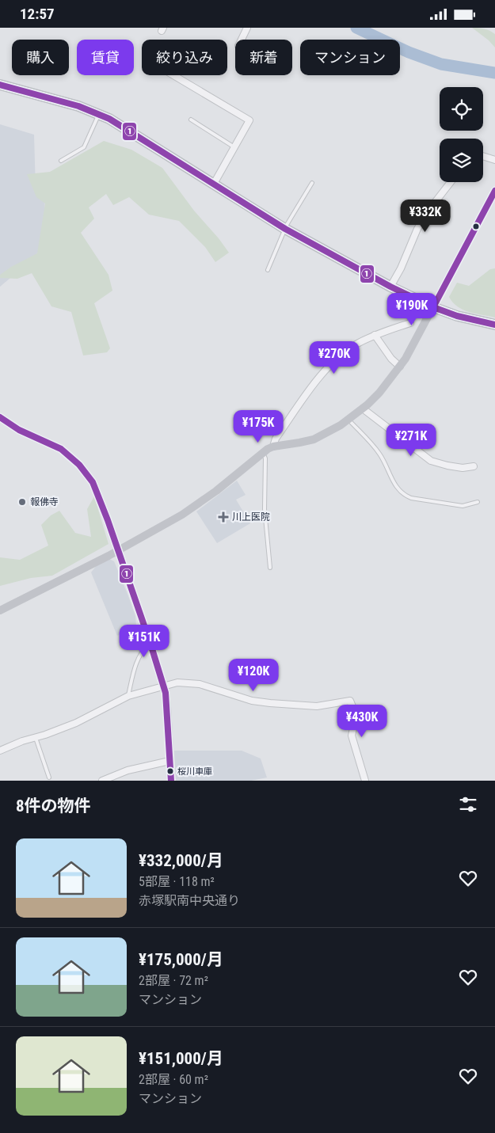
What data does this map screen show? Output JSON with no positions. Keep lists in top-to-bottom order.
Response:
{
  "places": {
    "other": ["報佛寺", "桜川車庫"],
    "health": ["川上医院"]
  },
  "lines": ["transit line ①"],
  "page": {
    "status": "12:57",
    "chip": [
      "購入",
      "賃貸",
      "絞り込み",
      "新着",
      "マンション"
    ],
    "price": [
      "¥332K",
      "¥190K",
      "¥270K",
      "¥175K",
      "¥271K",
      "¥151K",
      "¥120K",
      "¥430K"
    ],
    "heading": "8件の物件",
    "list": [
      {
        "name": "¥332,000/月",
        "note": "5部屋 · 118 m² · 赤塚駅南中央通り"
      },
      {
        "name": "¥175,000/月",
        "note": "2部屋 · 72 m² · マンション"
      },
      {
        "name": "¥151,000/月",
        "note": "2部屋 · 60 m² · マンション"
      }
    ]
  }
}
